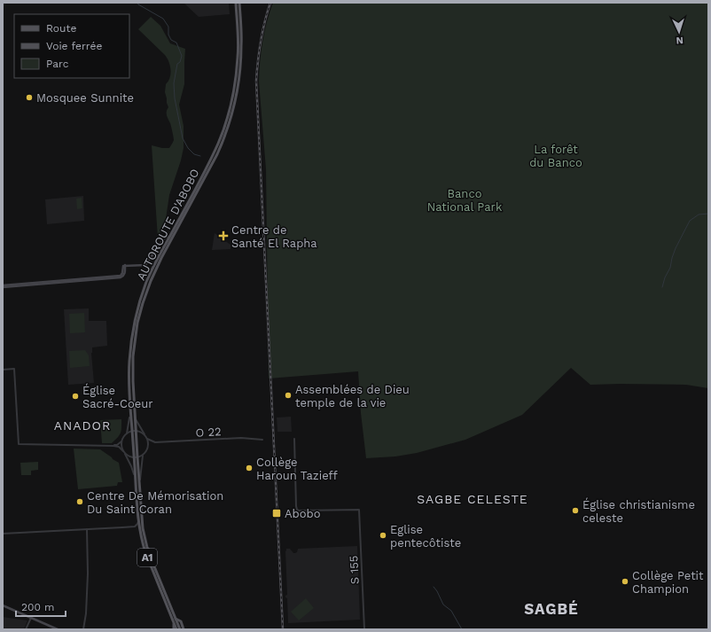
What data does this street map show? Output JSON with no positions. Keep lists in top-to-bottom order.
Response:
{
  "streets": {
    "main road": ["AUTOROUTE D'ABOBO", "A1"],
    "street": ["O 22", "S 155"]
  },
  "crossings": [
    ["AUTOROUTE D'ABOBO", "A1"]
  ],
  "districts": ["ANADOR", "SAGBE CELESTE", "SAGBÉ"],
  "parks": ["La forêt du Banco", "Banco National Park"],
  "places": {
    "other": [
      "Mosquee Sunnite",
      "Assemblées de Dieu temple de la vie",
      "Église Sacré-Coeur",
      "Collège Haroun Tazieff",
      "Centre De Mémorisation Du Saint Coran",
      "Église christianisme celeste",
      "Eglise pentecôtiste",
      "Collège Petit Champion"
    ],
    "health": ["Centre de Santé El Rapha"],
    "transit": ["Abobo"]
  },
  "legend": ["Route", "Voie ferrée", "Parc"],
  "scale_bar": "200 m",
  "north": "bottom"
}
